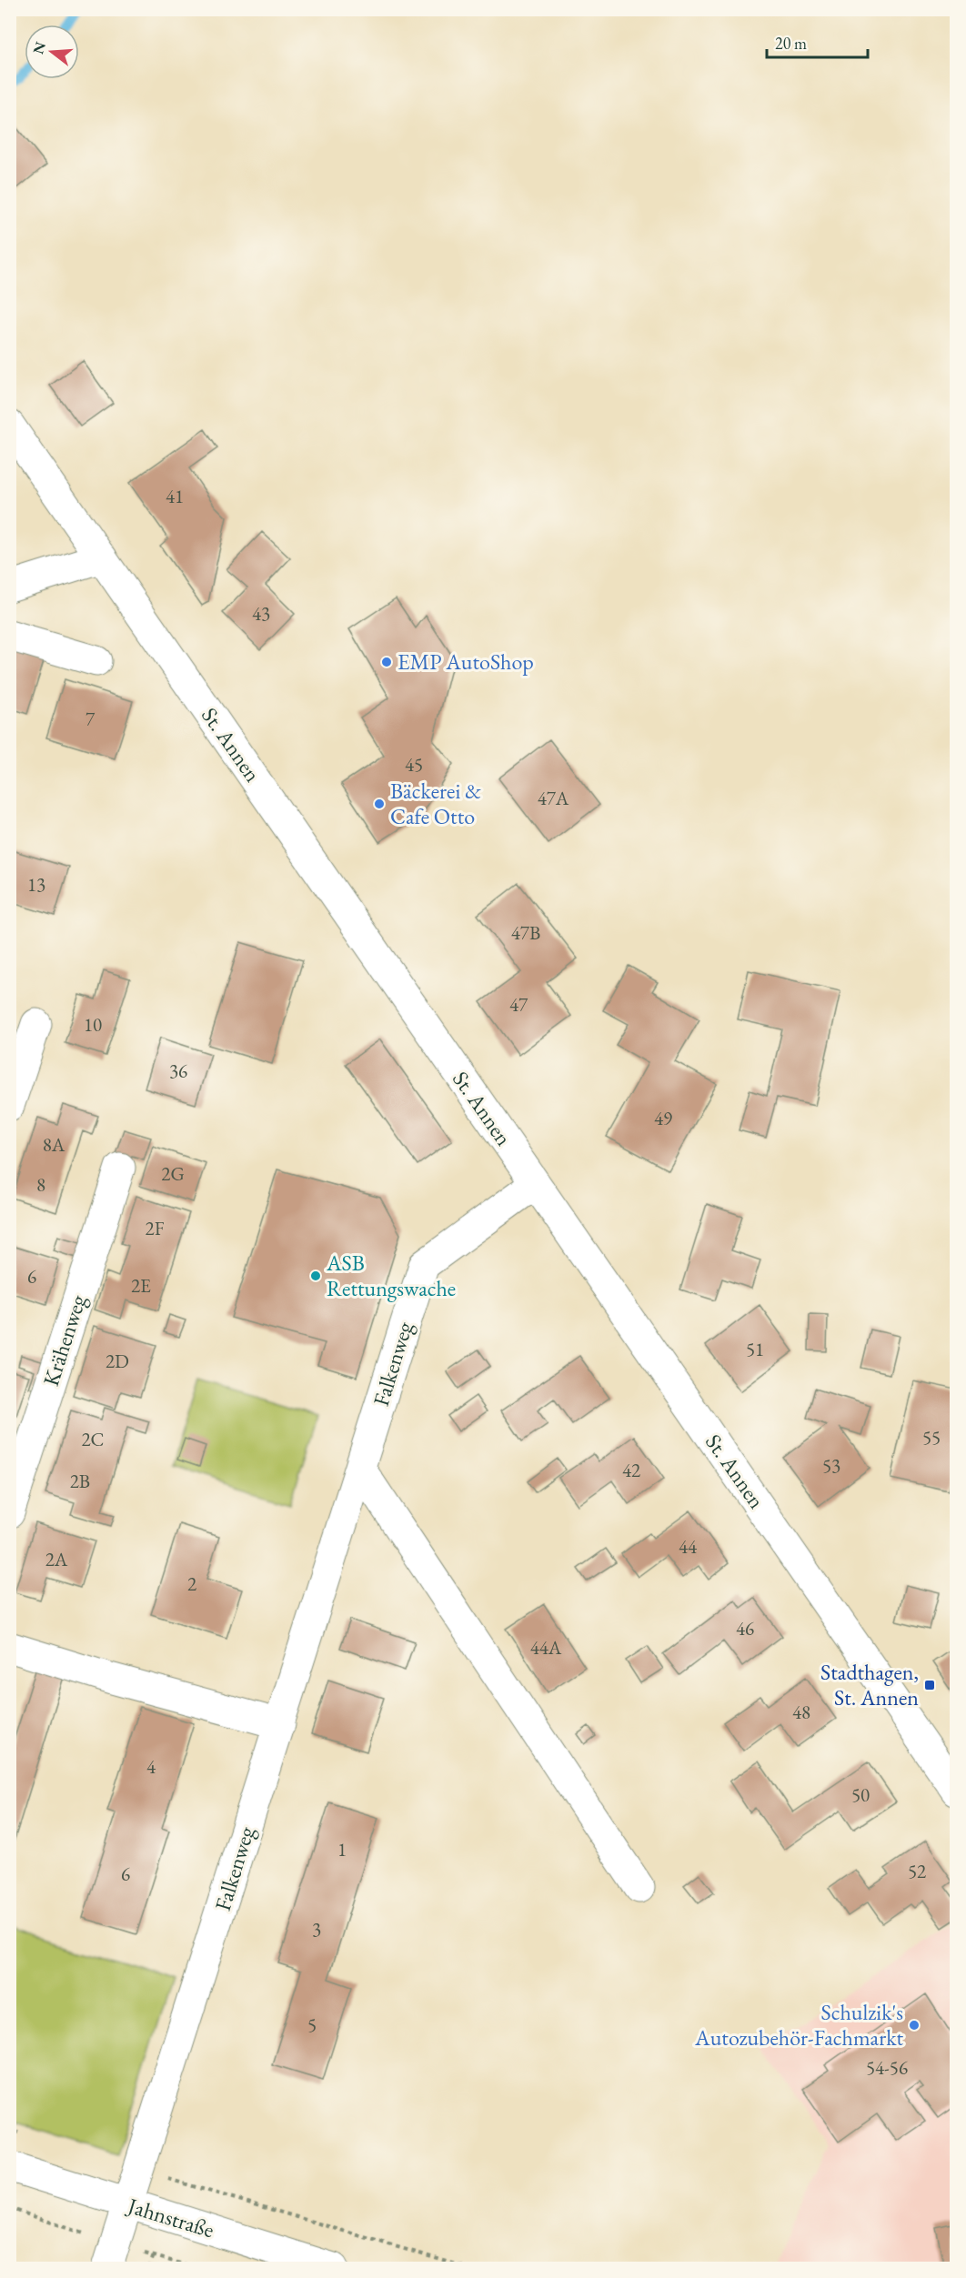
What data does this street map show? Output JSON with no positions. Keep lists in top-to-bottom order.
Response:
{
  "streets": {
    "street": [
      "St. Annen",
      "Krähenweg",
      "Falkenweg",
      "Jahnstraße"
    ]
  },
  "crossings": [
    ["St. Annen", "Falkenweg"],
    ["Falkenweg", "Jahnstraße"]
  ],
  "places": {
    "other": [
      "EMP AutoShop",
      "Bäckerei & Cafe Otto",
      "ASB Rettungswache",
      "Schulzik's Autozubehör-Fachmarkt"
    ],
    "transit": ["Stadthagen, St. Annen"]
  },
  "house_numbers": [
    "41",
    "43",
    "7",
    "45",
    "47A",
    "13",
    "47B",
    "47",
    "10",
    "36",
    "49",
    "8A",
    "2G",
    "8",
    "2F",
    "6",
    "2E",
    "51",
    "2D",
    "55",
    "2C",
    "53",
    "42",
    "2B",
    "44",
    "2A",
    "2",
    "46",
    "44A",
    "48",
    "4",
    "50",
    "1",
    "52",
    "6",
    "3",
    "5",
    "54-56"
  ],
  "scale_bar": "20 m",
  "north": "left"
}
